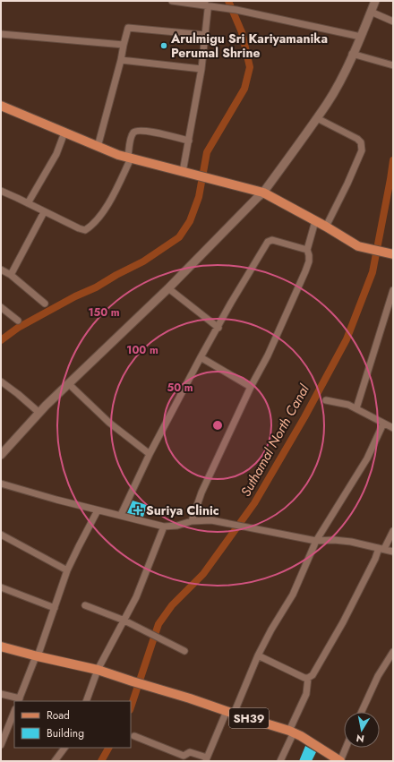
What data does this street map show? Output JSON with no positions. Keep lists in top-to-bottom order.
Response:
{
  "streets": {
    "main road": ["SH39"]
  },
  "water": ["Suthamal North Canal"],
  "places": {
    "other": ["Arulmigu Sri Kariyamanika Perumal Shrine"],
    "health": ["Suriya Clinic"]
  },
  "legend": ["Road", "Building"],
  "north": "bottom",
  "rings": ["150 m", "100 m", "50 m"]
}
